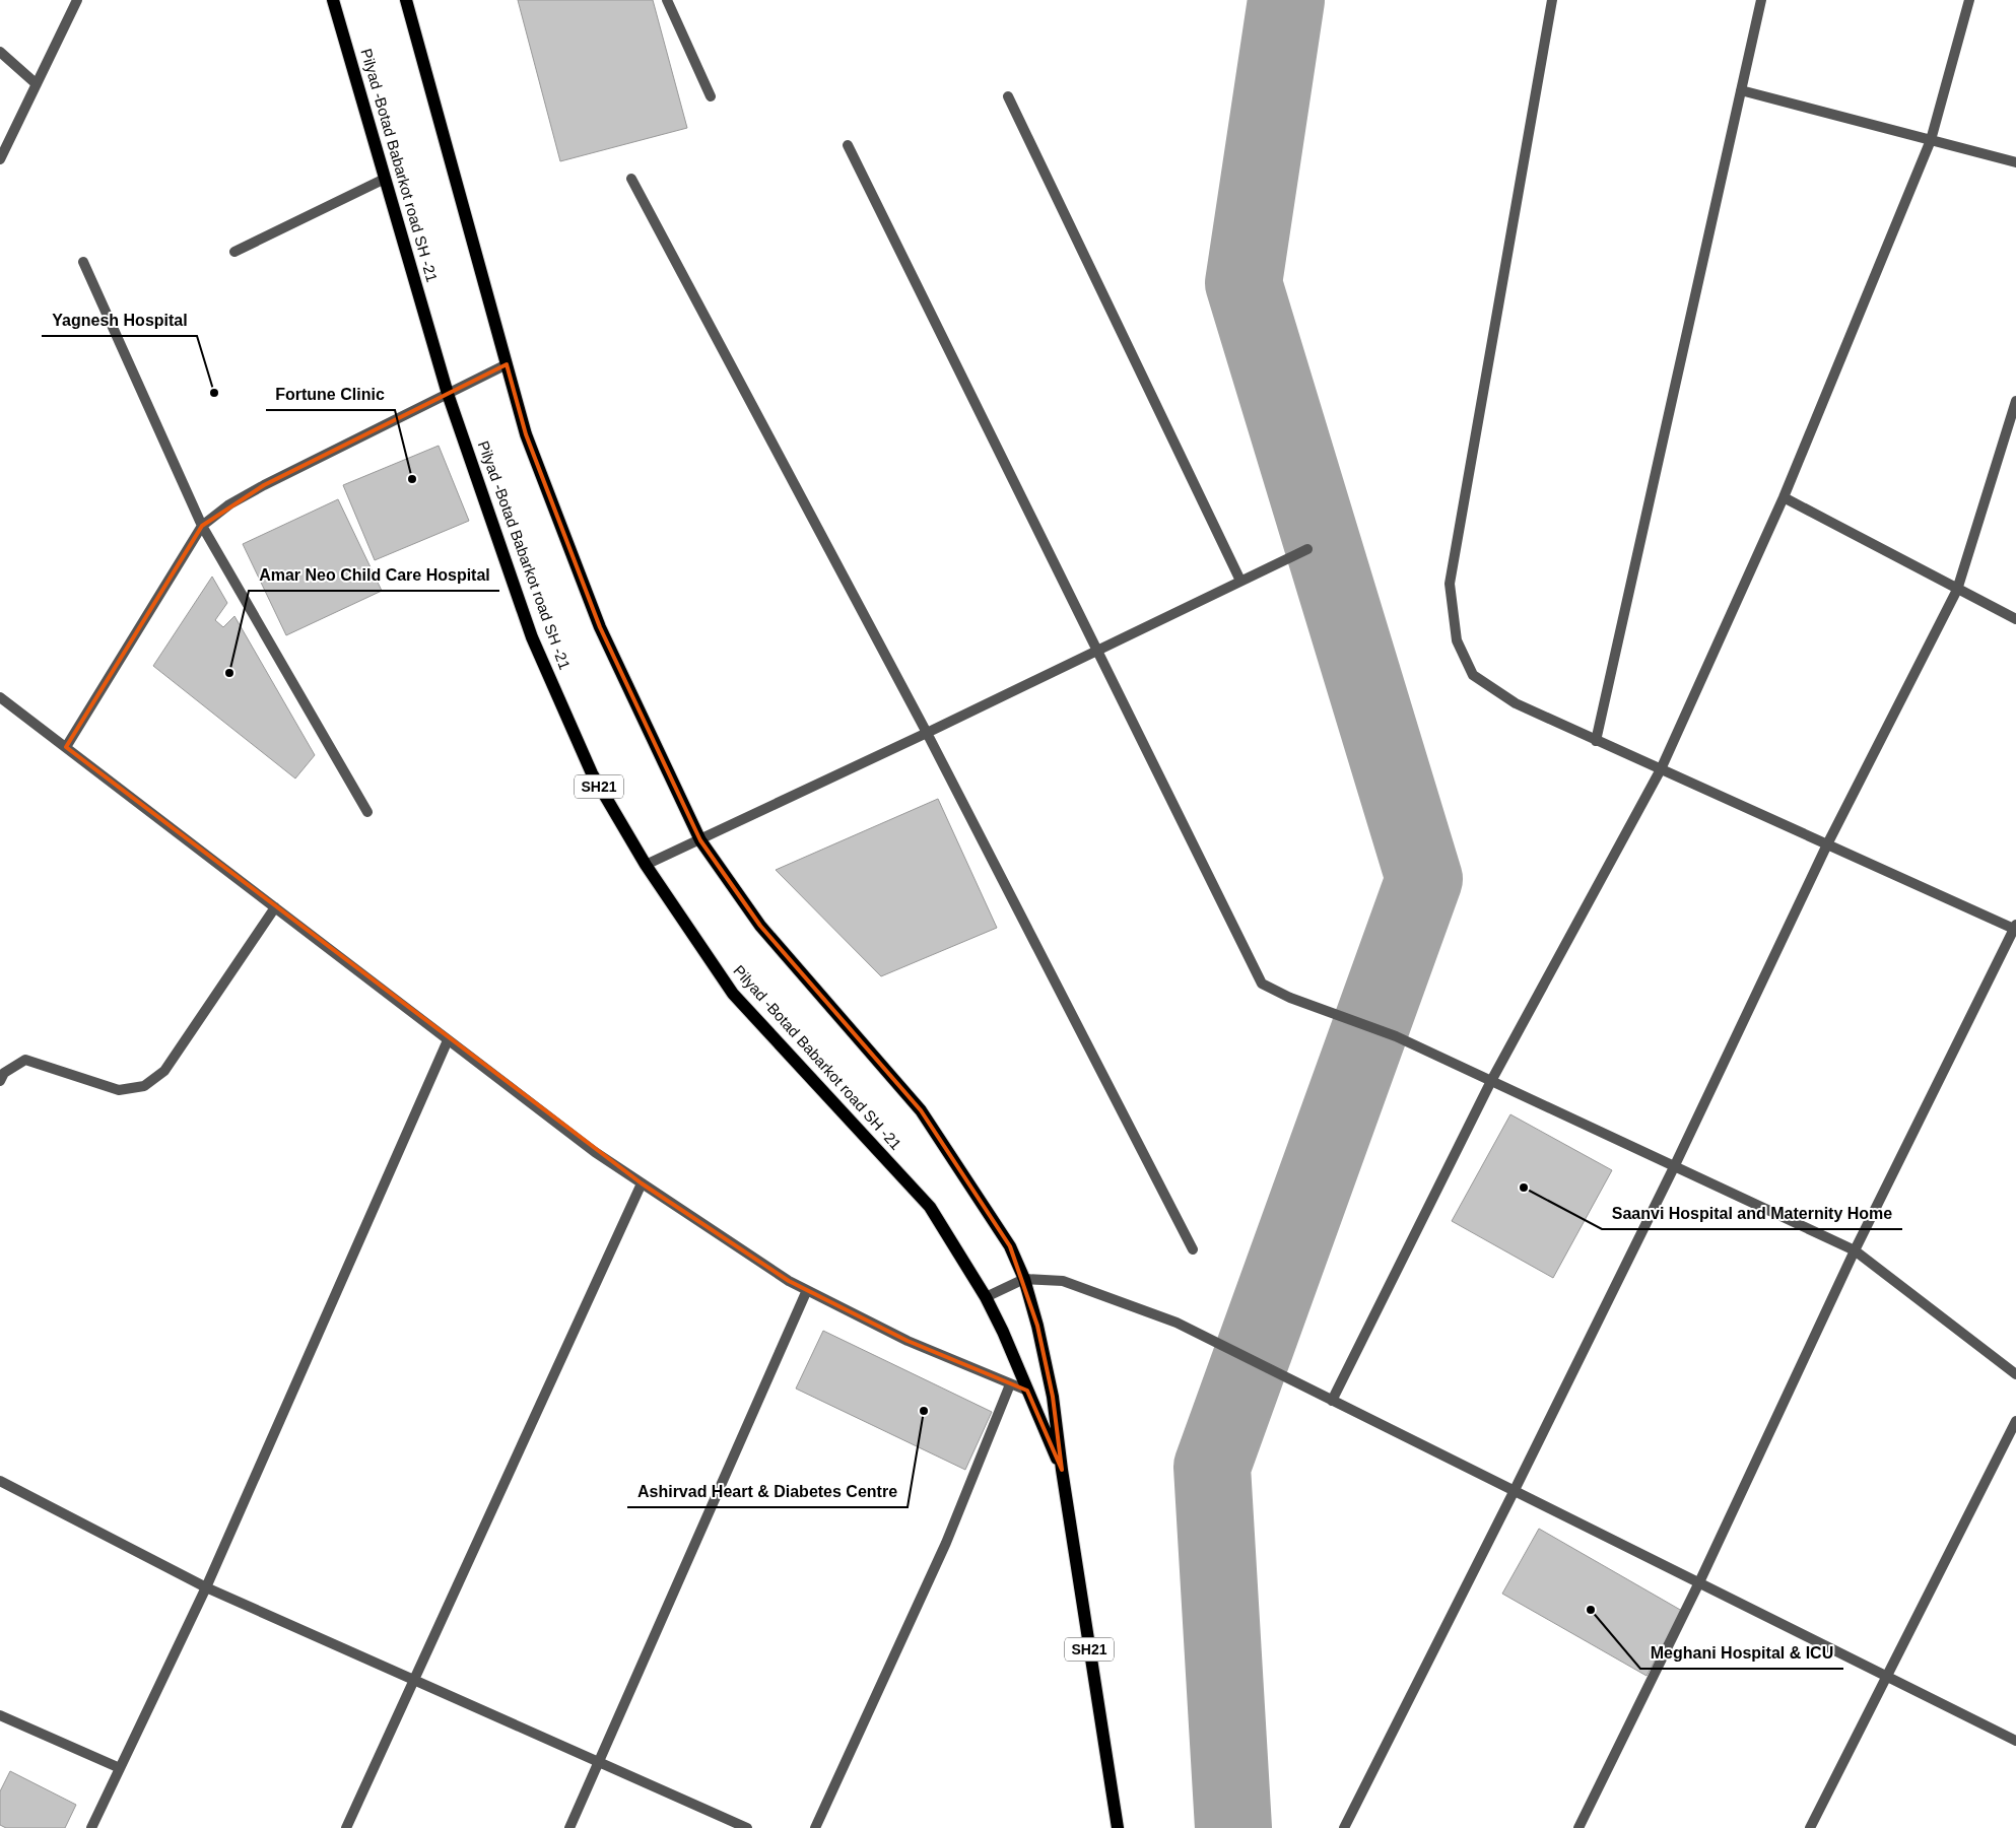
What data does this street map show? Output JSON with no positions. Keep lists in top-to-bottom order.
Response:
{
  "streets": {
    "main road": ["Pilyad -Botad Babarkot road SH -21", "SH21"]
  },
  "places": [
    "Yagnesh Hospital",
    "Fortune Clinic",
    "Amar Neo Child Care Hospital",
    "Saanvi Hospital and Maternity Home",
    "Ashirvad Heart & Diabetes Centre",
    "Meghani Hospital & ICU"
  ]
}
